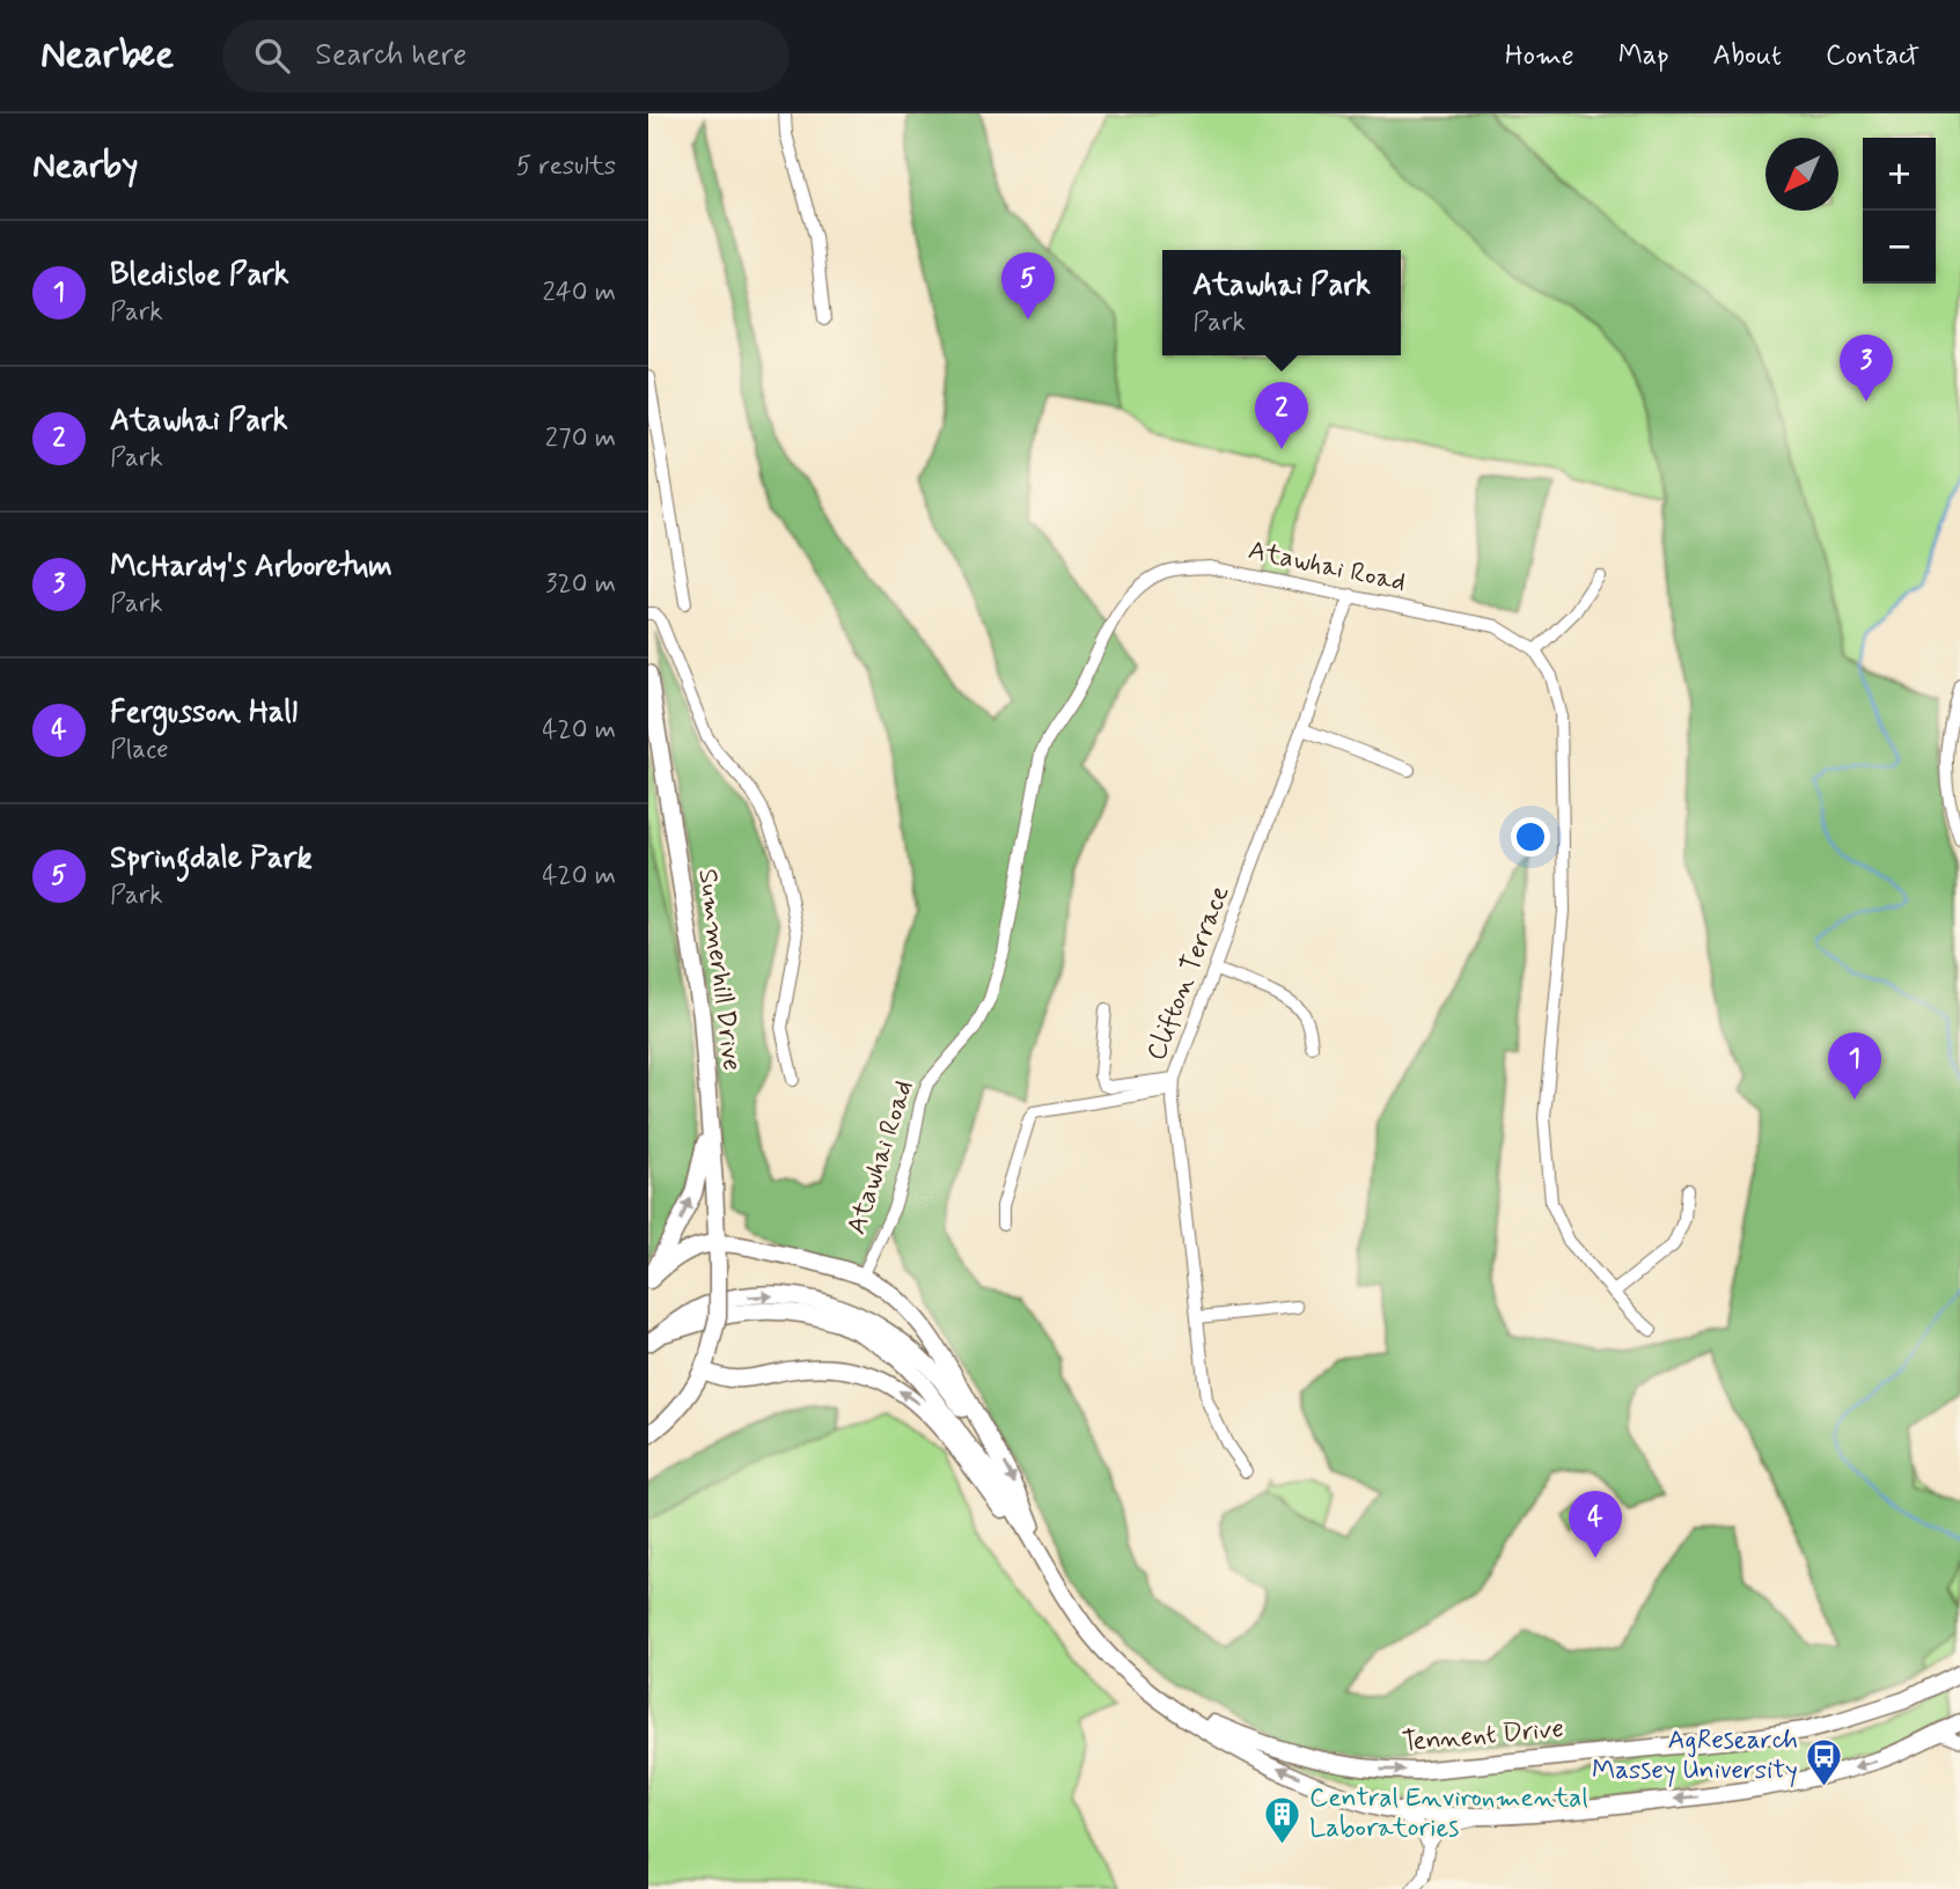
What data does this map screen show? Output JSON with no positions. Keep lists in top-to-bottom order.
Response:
{
  "streets": {
    "main road": ["Summerhill Drive", "Tennent Drive"],
    "street": ["Atawhai Road", "Clifton Terrace"]
  },
  "crossings": [
    ["Atawhai Road", "Clifton Terrace"]
  ],
  "places": {
    "bus stop": ["AgResearch Massey University"],
    "building": ["Central Environmental Laboratories"]
  },
  "north": "bottom left",
  "page": {
    "header": "Nearbee",
    "search": "Search here",
    "nav": [
      "Home",
      "Map",
      "About",
      "Contact"
    ],
    "heading": ["Nearby", "5 results"],
    "map_buttons": ["+", "−"],
    "list": [
      {
        "mark": "1",
        "name": "Bledisloe Park",
        "note": "Park",
        "value": "240 m"
      },
      {
        "mark": "2",
        "name": "Atawhai Park",
        "note": "Park",
        "value": "270 m"
      },
      {
        "mark": "3",
        "name": "McHardy's Arboretum",
        "note": "Park",
        "value": "320 m"
      },
      {
        "mark": "4",
        "name": "Fergusson Hall",
        "note": "Place",
        "value": "420 m"
      },
      {
        "mark": "5",
        "name": "Springdale Park",
        "note": "Park",
        "value": "420 m"
      }
    ],
    "popup": ["Atawhai Park", "Park"],
    "pins": [
      "5",
      "3",
      "2",
      "1",
      "4"
    ]
  }
}
